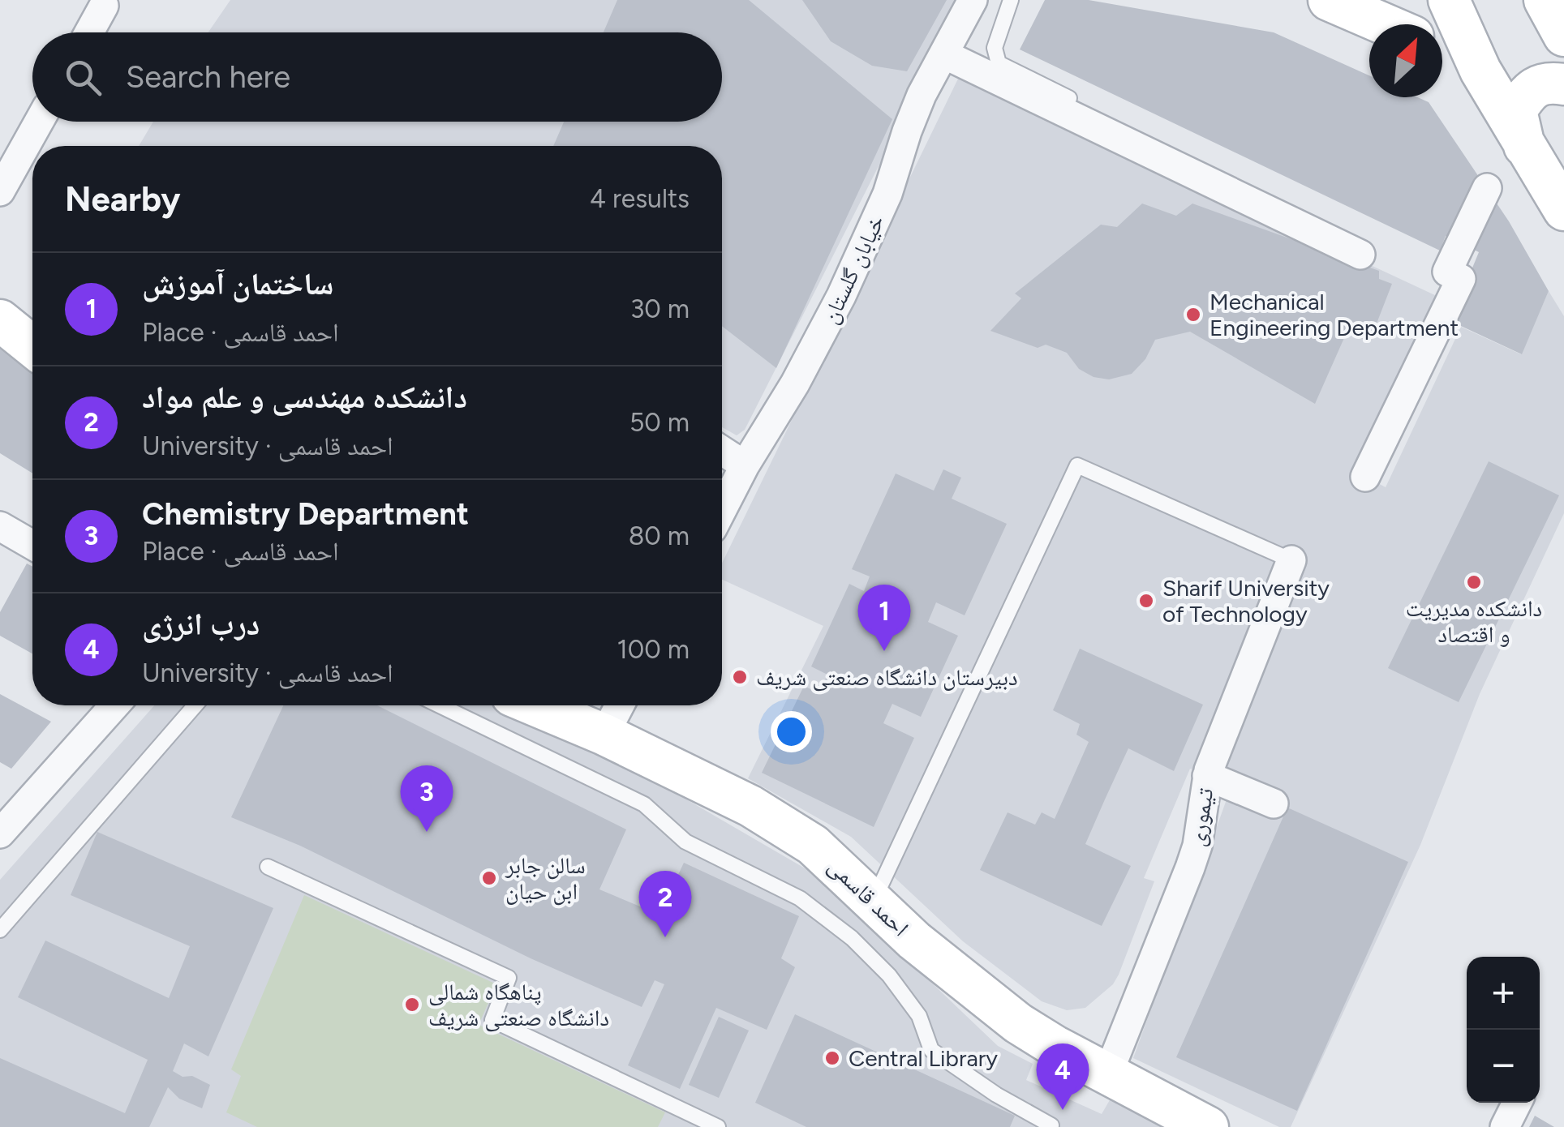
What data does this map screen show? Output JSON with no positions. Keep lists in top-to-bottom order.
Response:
{
  "streets": {
    "street": ["خیابان گلستان", "تیموری", "احمد قاسمی"]
  },
  "crossings": [
    ["تیموری", "احمد قاسمی"]
  ],
  "places": [
    "Mechanical Engineering Department",
    "دانشکده مدیریت و اقتصاد",
    "Sharif University of Technology",
    "دبیرستان دانشگاه صنعتی شریف",
    "سالن جابر ابن حیان",
    "پناهگاه شمالی دانشگاه صنعتی شریف",
    "Central Library"
  ],
  "north": "top right",
  "page": {
    "search": "Search here",
    "heading": ["Nearby", "4 results"],
    "list": [
      {
        "mark": "1",
        "name": "ساختمان آموزش",
        "note": "Place · احمد قاسمی",
        "value": "30 m"
      },
      {
        "mark": "2",
        "name": "دانشکده مهندسی و علم مواد",
        "note": "University · احمد قاسمی",
        "value": "50 m"
      },
      {
        "mark": "3",
        "name": "Chemistry Department",
        "note": "Place · احمد قاسمی",
        "value": "80 m"
      },
      {
        "mark": "4",
        "name": "درب انرژی",
        "note": "University · احمد قاسمی",
        "value": "100 m"
      }
    ],
    "pins": [
      "1",
      "3",
      "2",
      "4"
    ],
    "map_buttons": ["+", "−"]
  }
}
